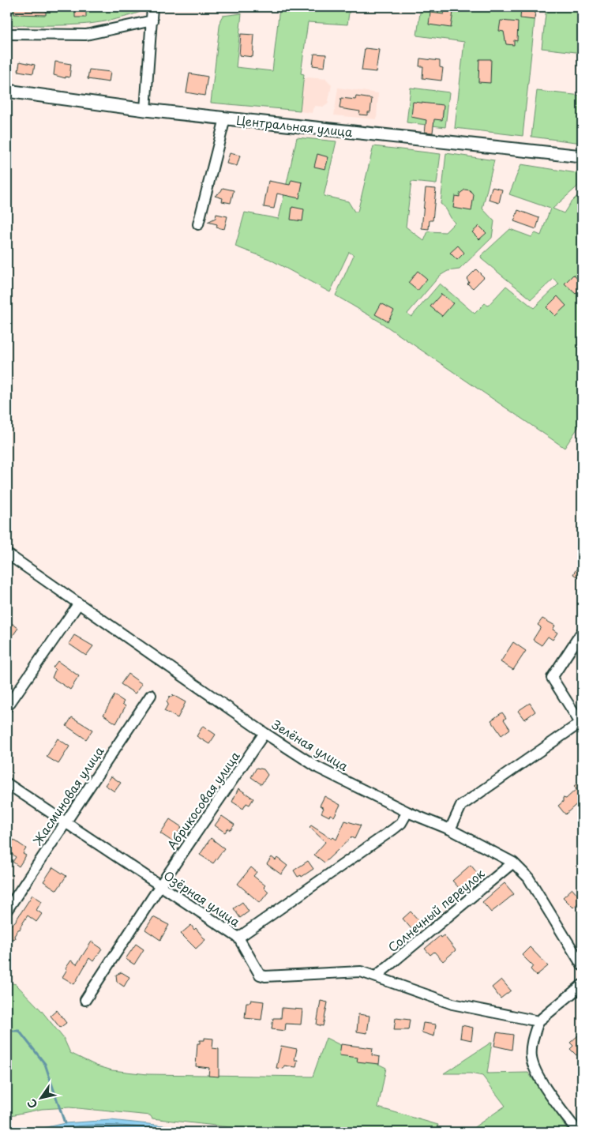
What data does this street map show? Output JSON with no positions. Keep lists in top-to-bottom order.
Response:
{
  "streets": {
    "main road": ["Центральная улица"],
    "street": [
      "Зелёная улица",
      "Жасминовая улица",
      "Абрикосовая улица",
      "Озёрная улица",
      "Солнечный переулок"
    ]
  },
  "crossings": [
    ["Зелёная улица", "Абрикосовая улица"],
    ["Зелёная улица", "Солнечный переулок"],
    ["Жасминовая улица", "Озёрная улица"],
    ["Абрикосовая улица", "Озёрная улица"],
    ["Озёрная улица", "Солнечный переулок"]
  ],
  "north": "bottom left"
}
